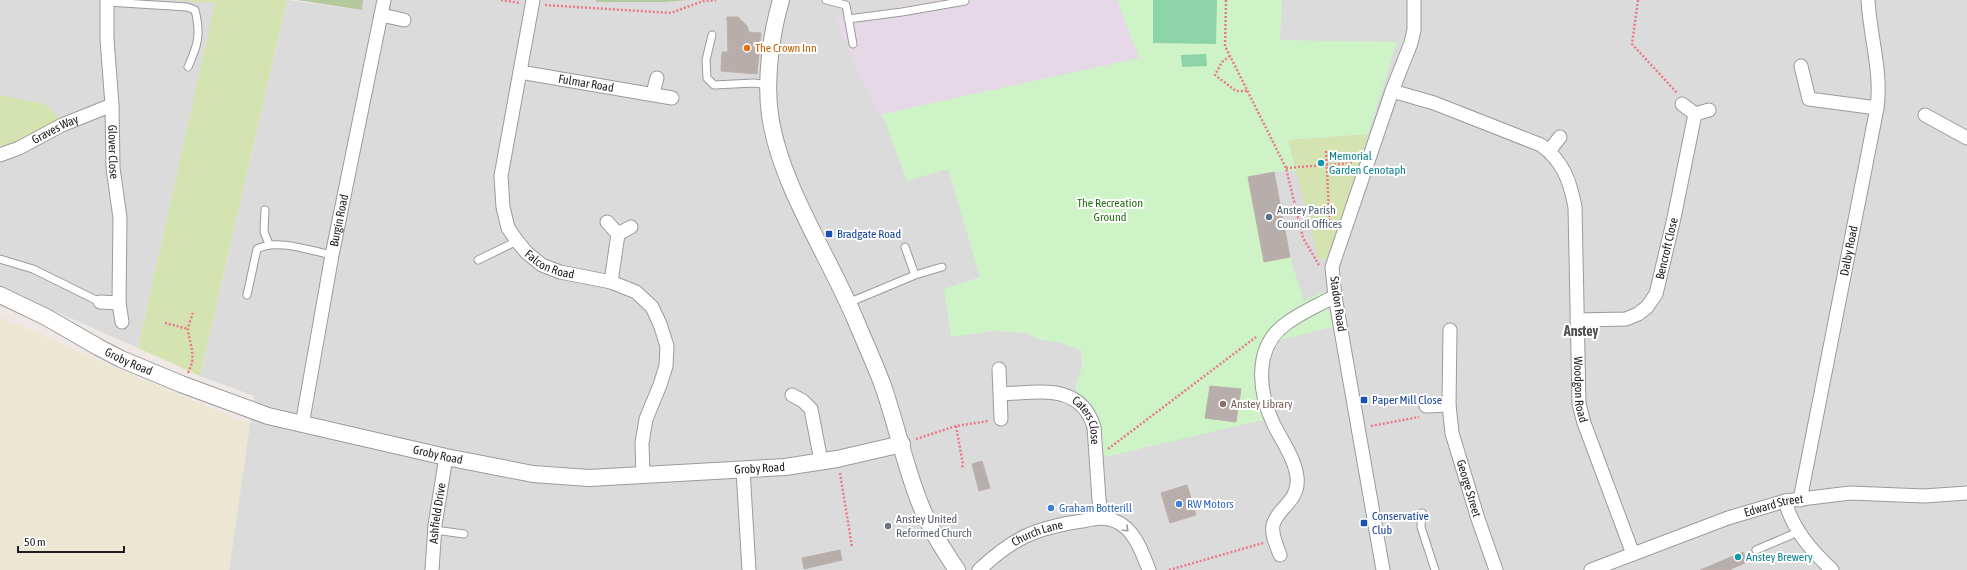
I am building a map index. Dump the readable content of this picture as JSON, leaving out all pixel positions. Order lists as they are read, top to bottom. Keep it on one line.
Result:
{"streets":{"street":["Fulmar Road","Graves Way","Glover Close","Burgin Road","Bencroft Close","Dalby Road","Falcon Road","Stadon Road","Groby Road","Woodgon Road","Caters Close","George Street","Edward Street","Ashfield Drive","Church Lane"]},"crossings":[["Fulmar Road","Falcon Road"],["Graves Way","Glover Close"],["Burgin Road","Groby Road"],["Bencroft Close","Woodgon Road"],["Dalby Road","Edward Street"],["Falcon Road","Groby Road"],["Stadon Road","Woodgon Road"],["Groby Road","Ashfield Drive"],["Woodgon Road","Edward Street"],["Caters Close","Church Lane"]],"districts":["Anstey"],"parks":["The Recreation Ground"],"places":{"other":["The Crown Inn","Memorial Garden Cenotaph","Anstey Parish Council Offices","Anstey Library","RW Motors","Graham Botterill","Anstey United Reformed Church","Anstey Brewery"],"transit":["Bradgate Road","Paper Mill Close","Conservative Club"]},"scale_bar":"50 m"}
